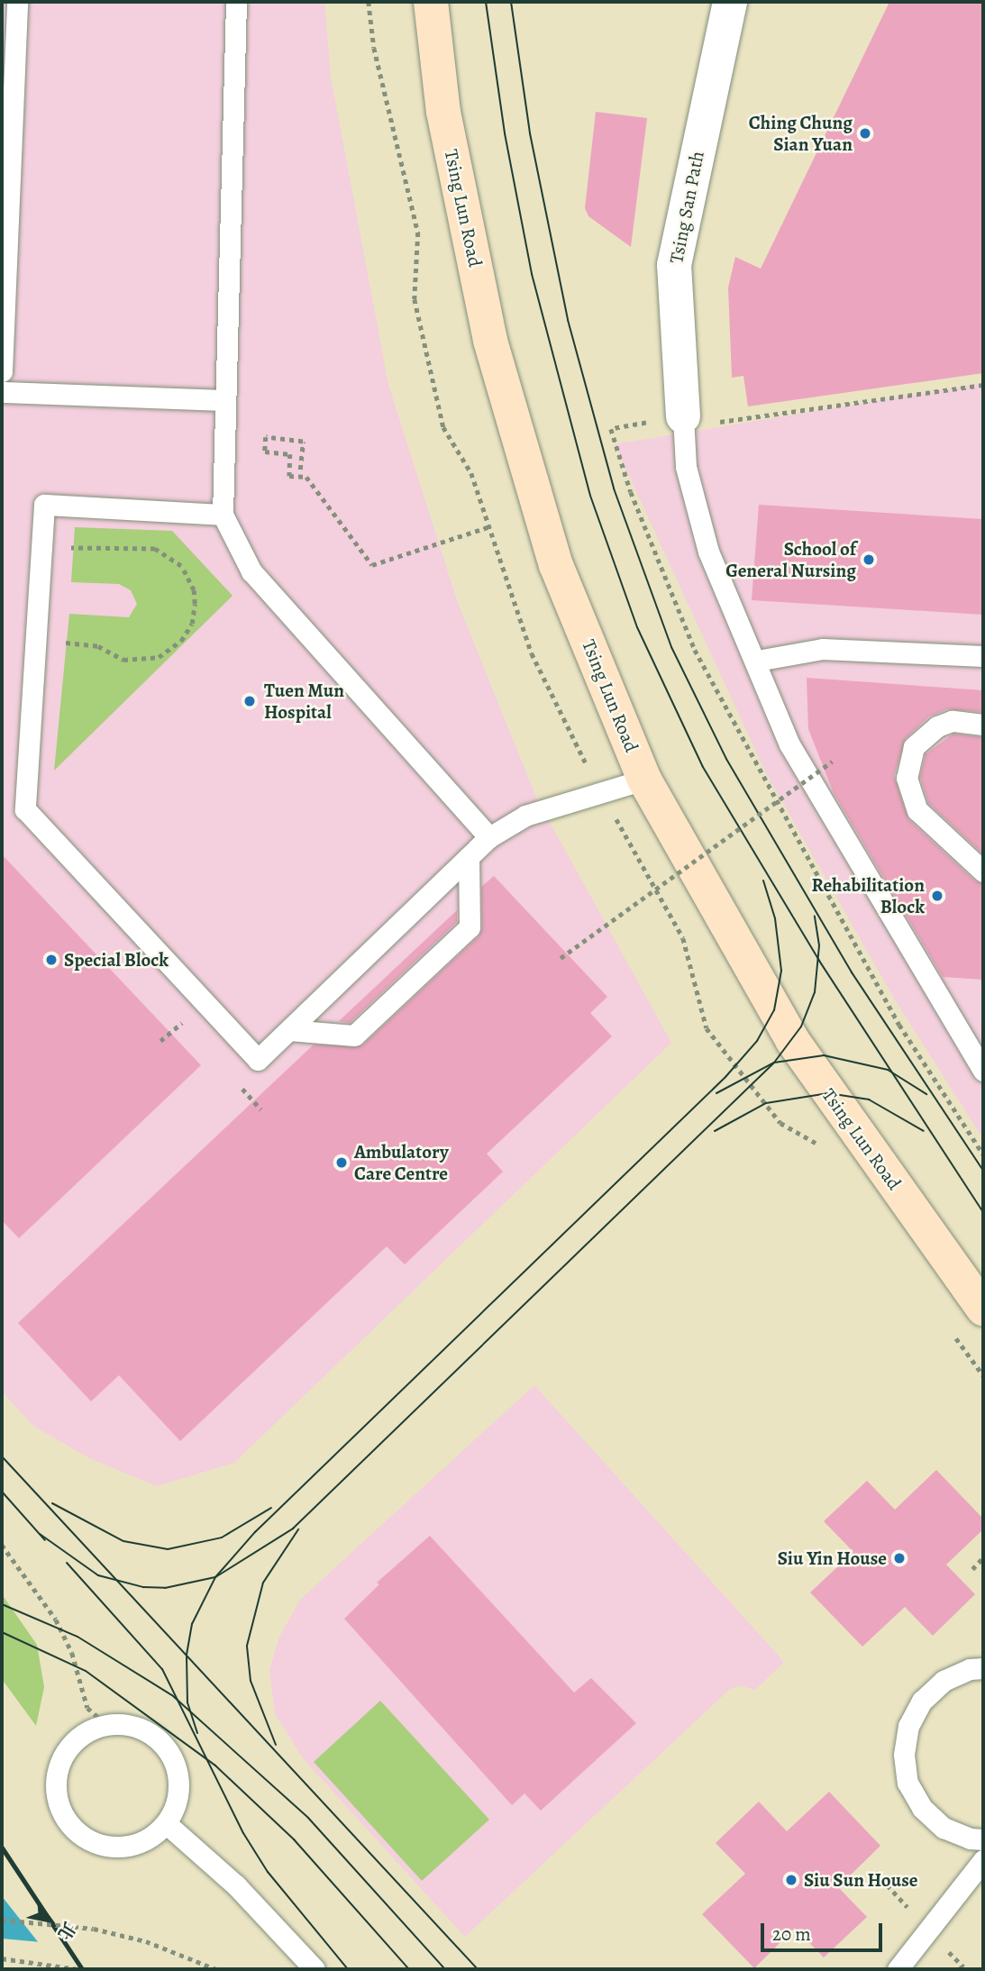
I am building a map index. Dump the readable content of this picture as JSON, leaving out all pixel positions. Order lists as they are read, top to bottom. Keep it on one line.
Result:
{"streets":{"street":["Tsing San Path","Tsing Lun Road"]},"places":["Ching Chung Sian Yuan","School of General Nursing","Tuen Mun Hospital","Rehabilitation Block","Special Block","Ambulatory Care Centre","Siu Yin House","Siu Sun House"],"scale_bar":"20 m","north":"bottom right"}
